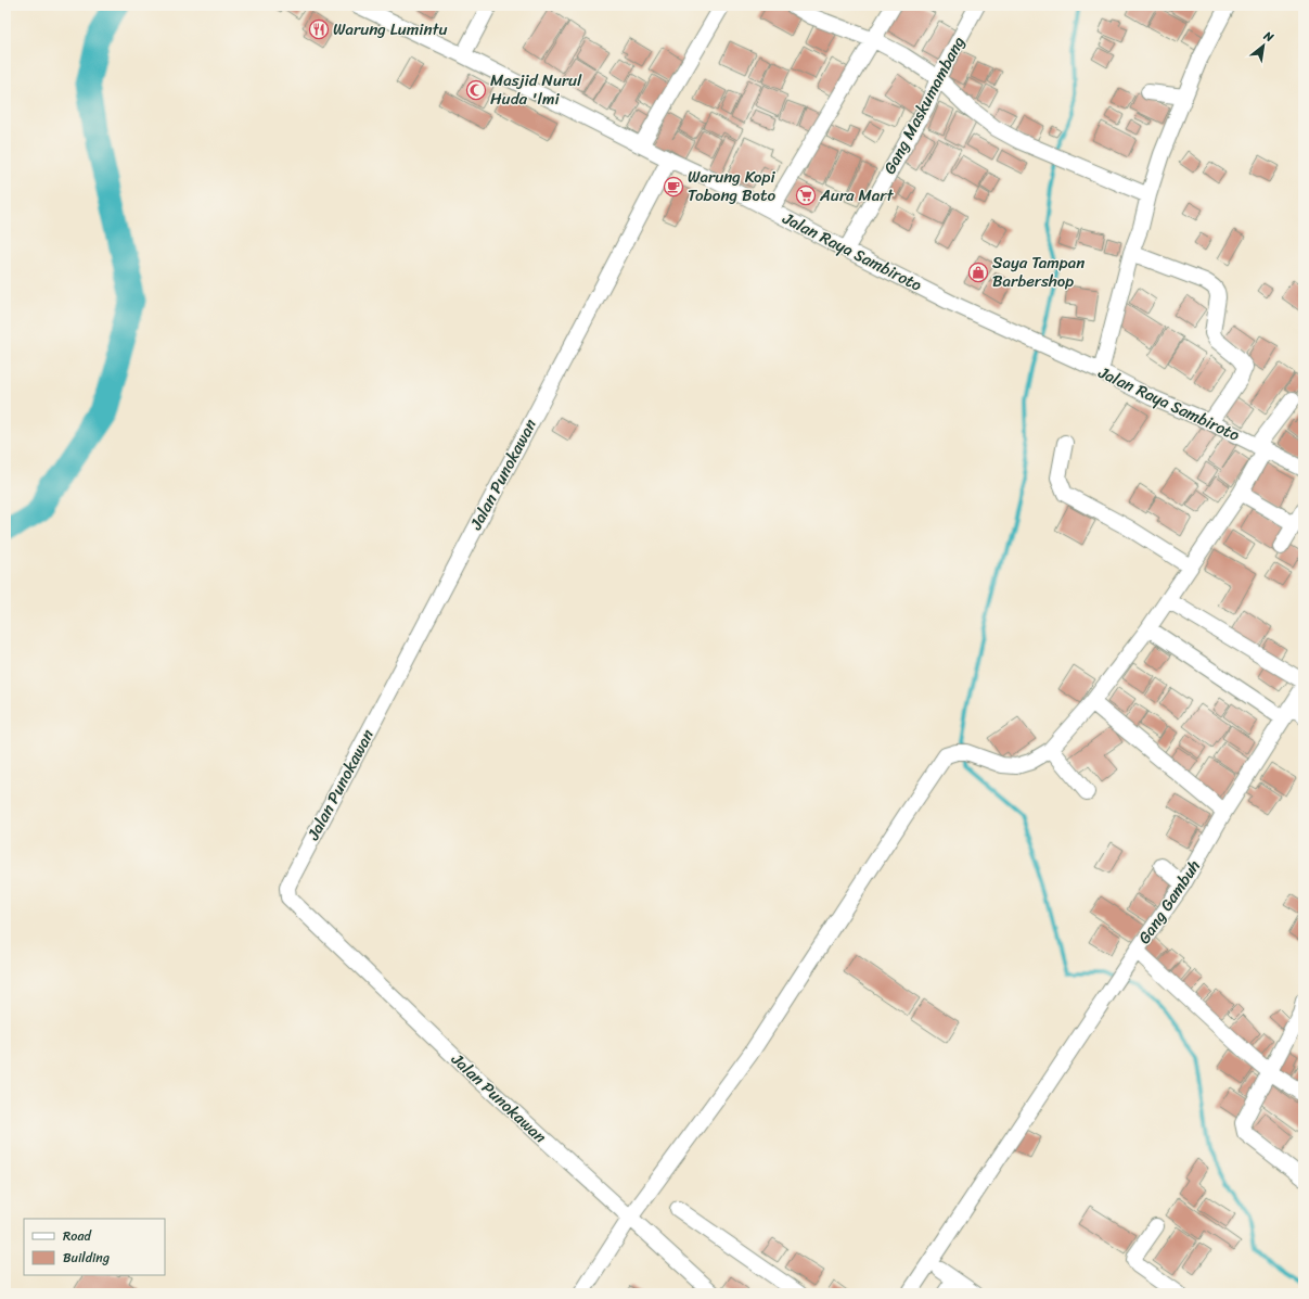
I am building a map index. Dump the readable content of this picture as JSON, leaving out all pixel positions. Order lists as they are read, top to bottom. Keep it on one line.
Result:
{"streets":{"street":["Gang Maskumambang","Jalan Raya Sambiroto","Jalan Punokawan","Gang Gambuh"]},"crossings":[["Gang Maskumambang","Jalan Raya Sambiroto"],["Jalan Raya Sambiroto","Jalan Punokawan"]],"places":{"restaurant":["Warung Lumintu"],"mosque":["Masjid Nurul Huda 'lmi"],"cafe":["Warung Kopi Tobong Boto"],"supermarket":["Aura Mart"],"shop":["Saya Tampan Barbershop"]},"legend":["Road","Building"],"north":"top right"}
